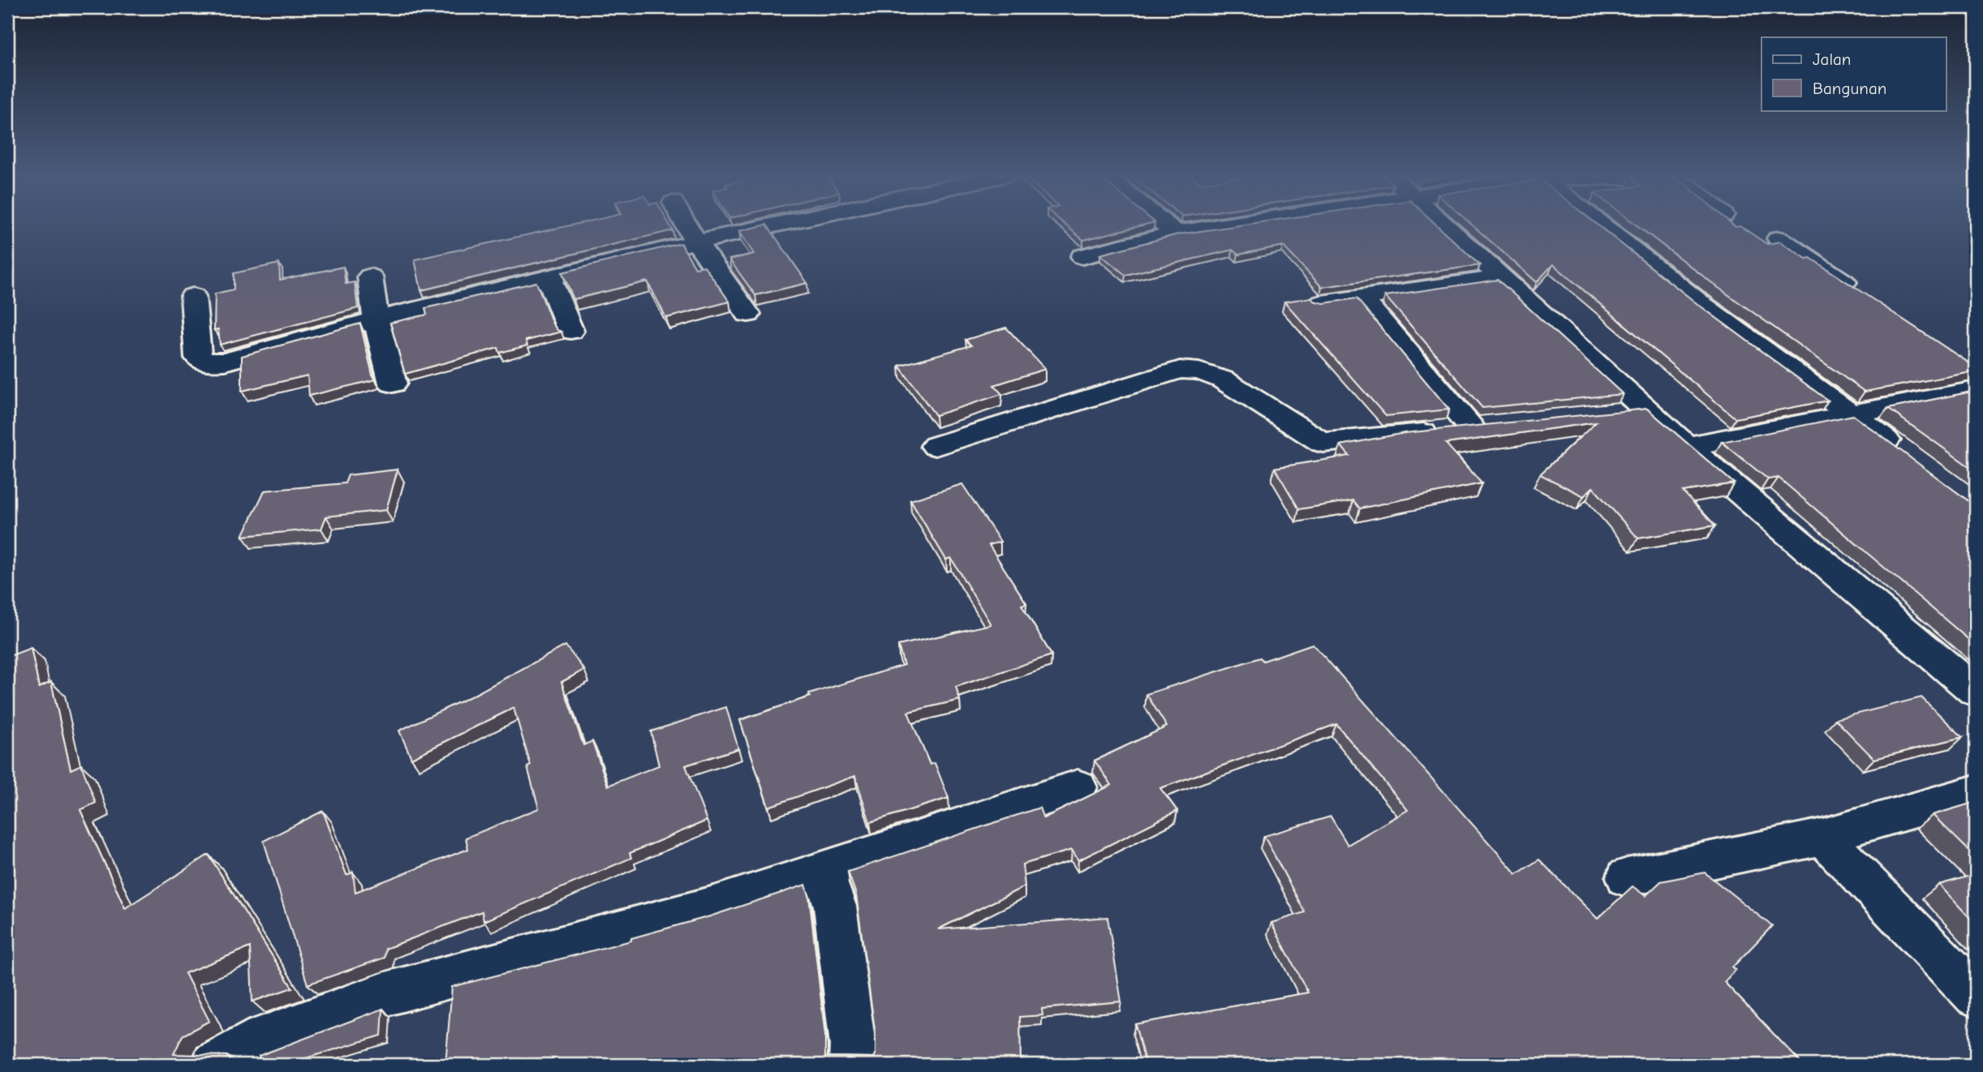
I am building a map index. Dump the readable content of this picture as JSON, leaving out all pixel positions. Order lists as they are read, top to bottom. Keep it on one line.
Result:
{"legend":["Jalan","Bangunan"]}
